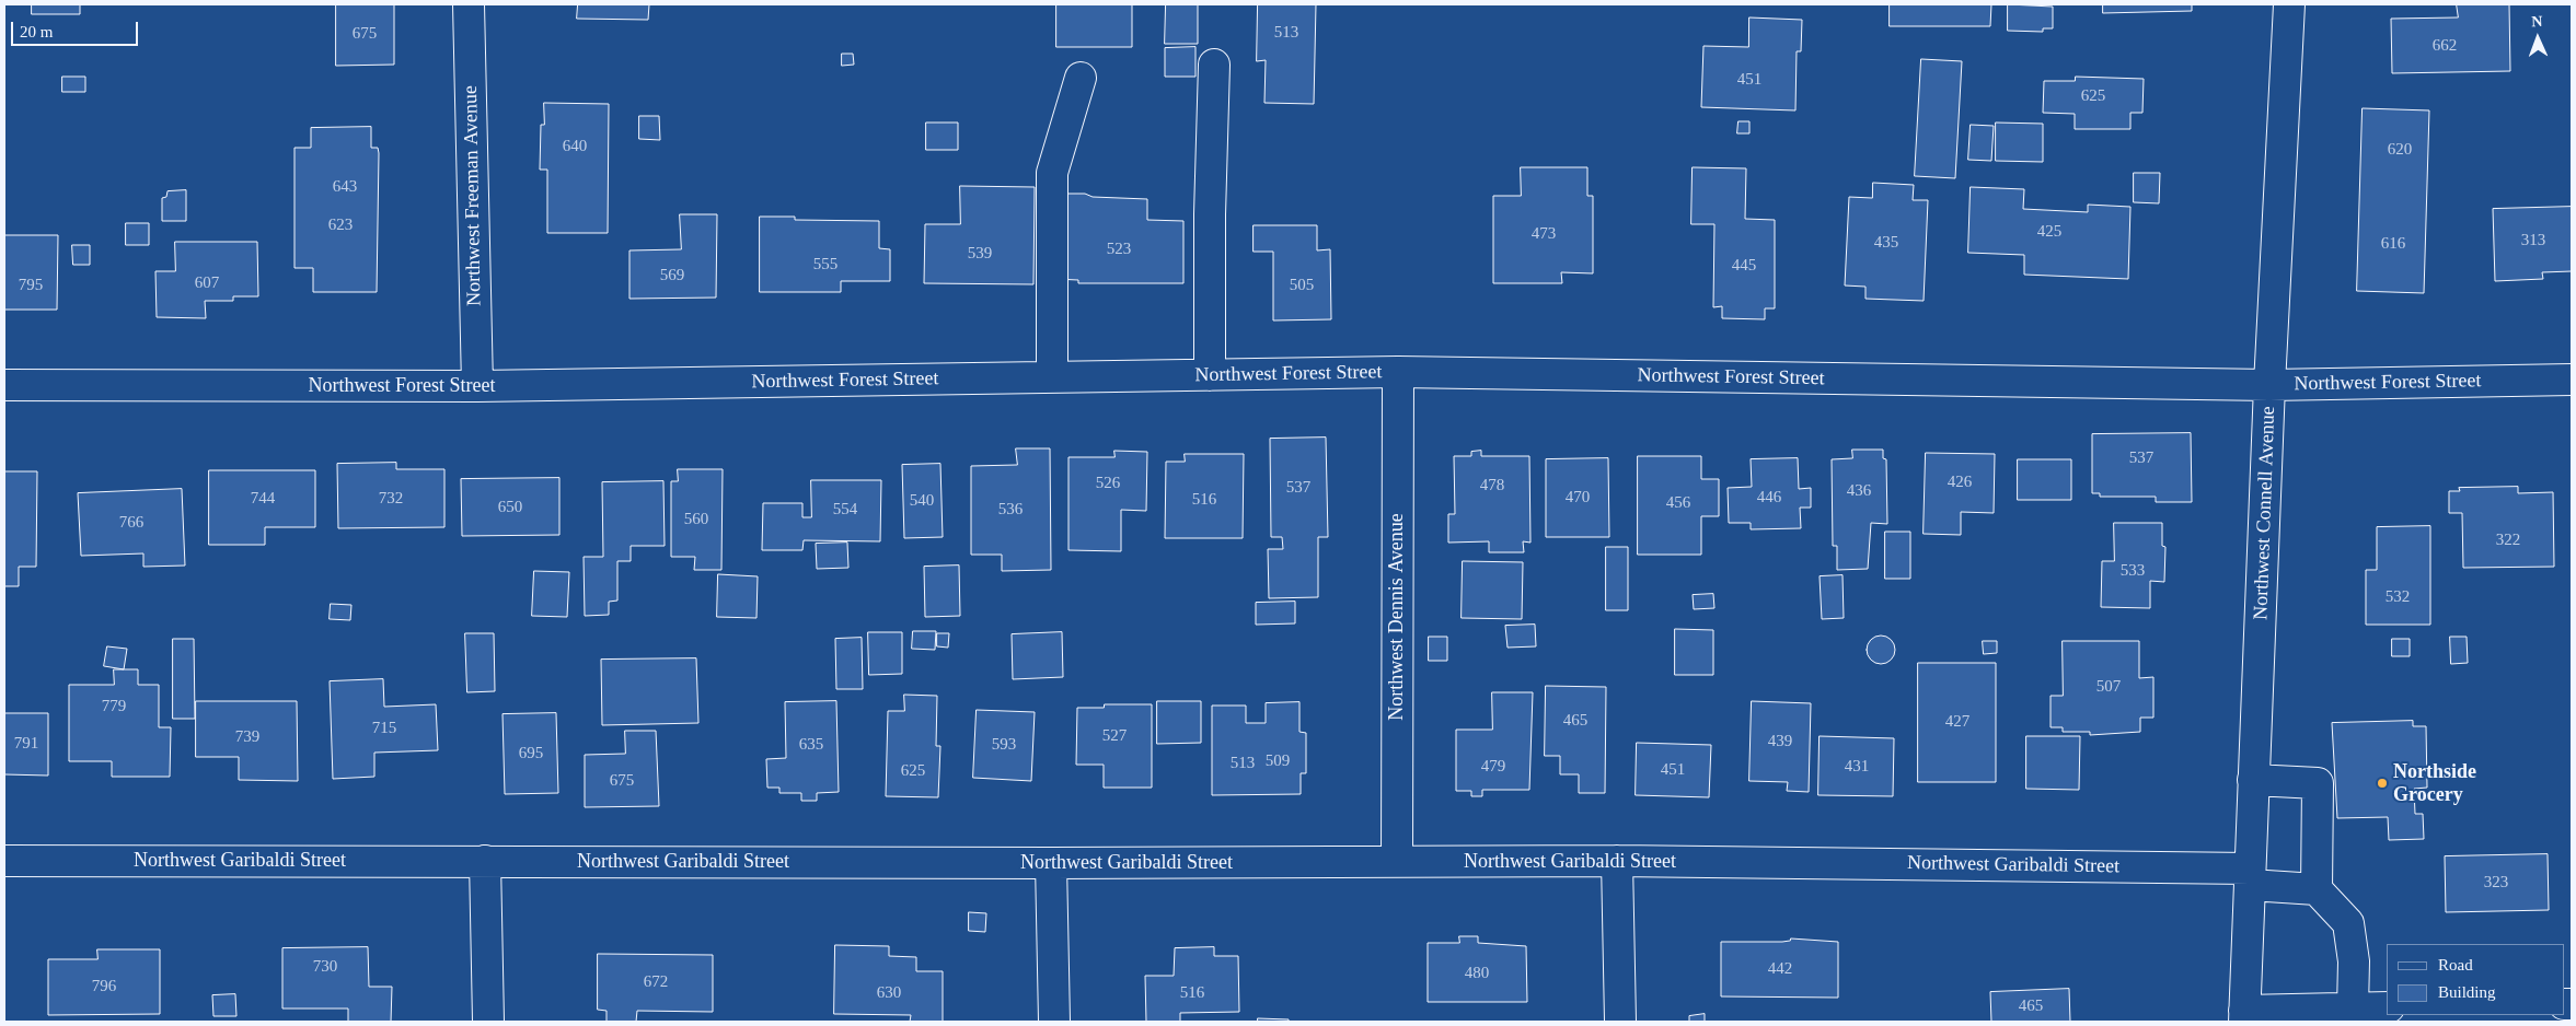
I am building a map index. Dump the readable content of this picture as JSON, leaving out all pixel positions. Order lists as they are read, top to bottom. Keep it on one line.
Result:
{"streets":{"street":["Northwest Freeman Avenue","Northwest Forest Street","Northwest Connell Avenue","Northwest Dennis Avenue","Northwest Garibaldi Street"]},"crossings":[["Northwest Freeman Avenue","Northwest Forest Street"],["Northwest Forest Street","Northwest Connell Avenue"],["Northwest Forest Street","Northwest Dennis Avenue"],["Northwest Connell Avenue","Northwest Garibaldi Street"],["Northwest Dennis Avenue","Northwest Garibaldi Street"]],"places":["Northside Grocery"],"house_numbers":["513","675","662","451","625","640","620","643","623","425","473","313","435","616","523","539","555","445","569","607","795","505","537","426","526","478","537","436","470","446","744","732","516","540","456","650","554","536","560","766","322","533","532","507","779","465","427","715","527","739","439","791","635","593","695","509","513","479","431","451","625","675","323","730","442","480","672","796","630","516","465"],"legend":["Road","Building"],"scale_bar":"20 m","north":"top"}
